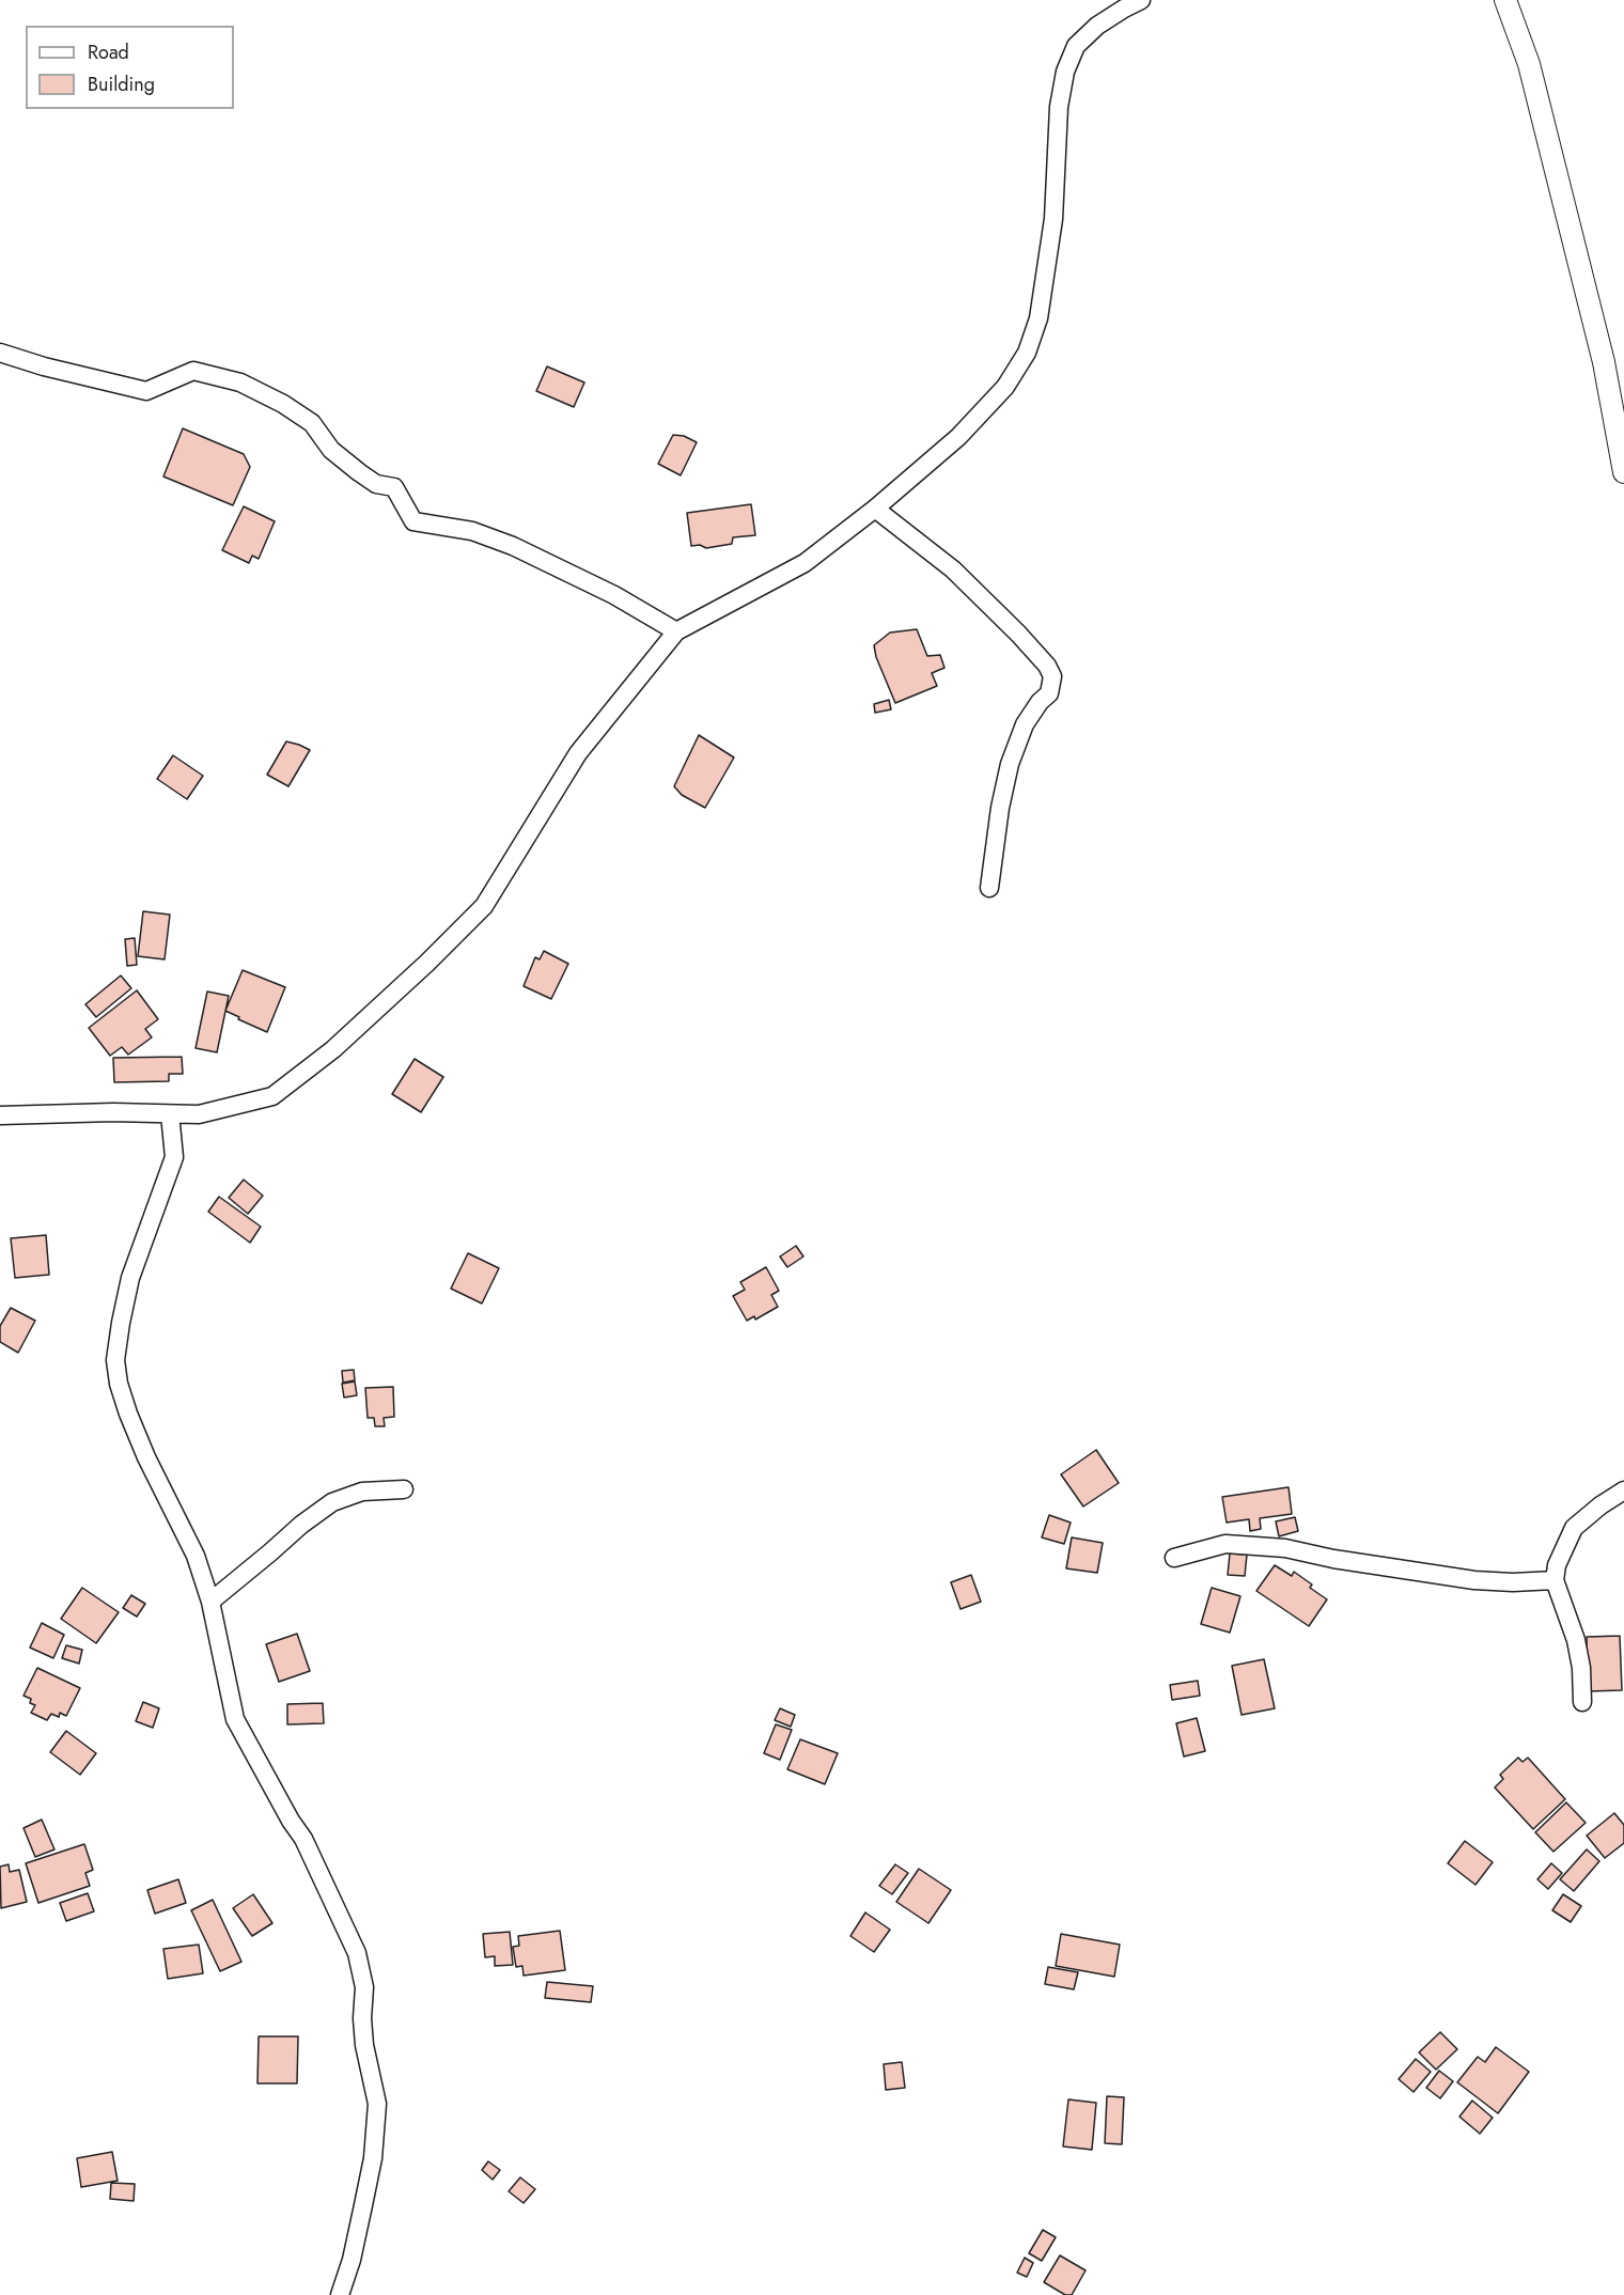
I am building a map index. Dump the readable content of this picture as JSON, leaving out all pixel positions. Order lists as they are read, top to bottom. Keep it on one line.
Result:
{"legend":["Road","Building"]}
